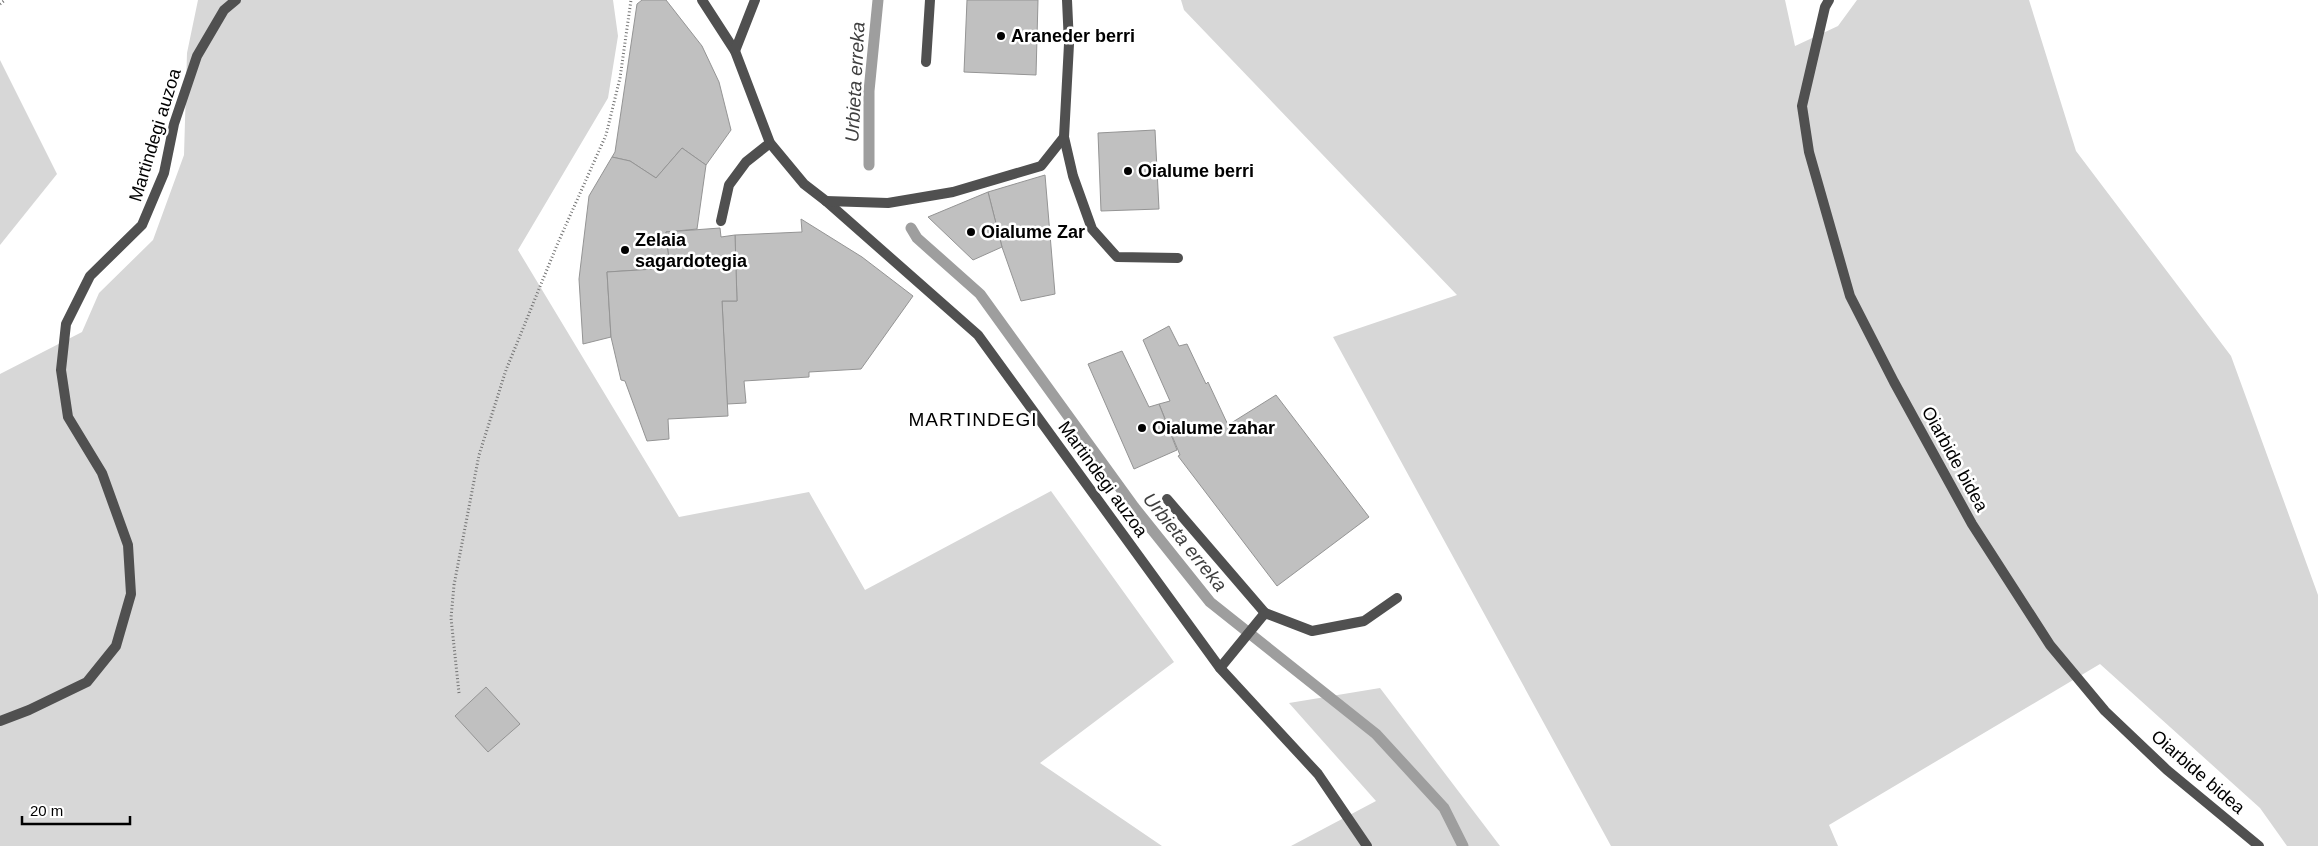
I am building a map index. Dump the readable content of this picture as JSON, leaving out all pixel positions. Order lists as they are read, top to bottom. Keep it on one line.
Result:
{"streets":{"street":["Martindegi auzoa","Oiarbide bidea"]},"districts":["MARTINDEGI"],"water":["Urbieta erreka"],"places":["Araneder berri","Oialume berri","Oialume Zar","Zelaia sagardotegia","Oialume zahar"],"scale_bar":"20 m"}
